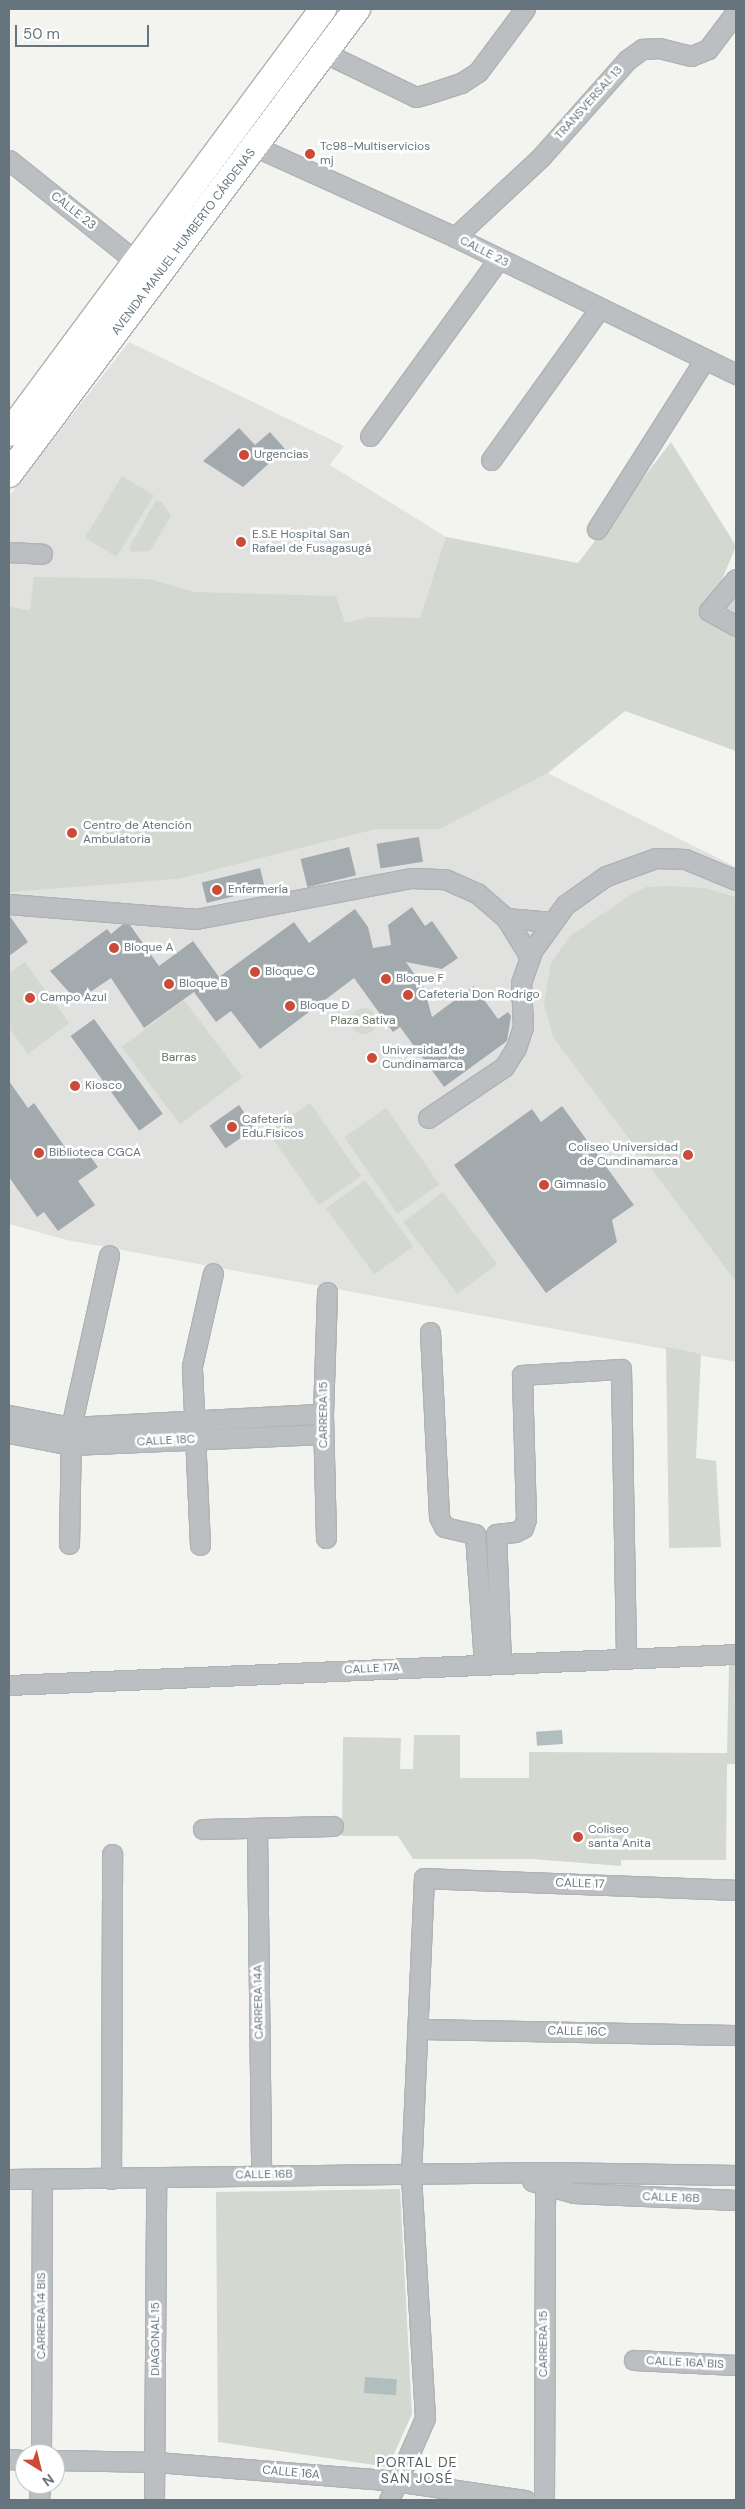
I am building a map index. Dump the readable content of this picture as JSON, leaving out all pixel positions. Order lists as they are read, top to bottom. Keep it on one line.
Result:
{"streets":{"main road":["AVENIDA MANUEL HUMBERTO CÁRDENAS"],"street":["TRANSVERSAL 13","CALLE 23","CARRERA 15","CALLE 18C","CALLE 17A","CALLE 17","CARRERA 14A","CALLE 16C","CALLE 16B","CARRERA 14 BIS","DIAGONAL 15","CALLE 16A BIS","CALLE 16A"]},"crossings":[["TRANSVERSAL 13","CALLE 23"],["CALLE 23","AVENIDA MANUEL HUMBERTO CÁRDENAS"],["CARRERA 15","CALLE 18C"],["CARRERA 15","CALLE 16B"],["CALLE 17","CALLE 16C"],["CARRERA 14A","CALLE 16B"],["CALLE 16B","CARRERA 14 BIS"],["CALLE 16B","DIAGONAL 15"],["DIAGONAL 15","CALLE 16A"]],"districts":["PORTAL DE SAN JOSÉ"],"parks":["Plaza Sativa","Barras"],"places":["Tc98-Multiservicios mj","Urgencias","E.S.E Hospital San Rafael de Fusagasugá","Centro de Atención Ambulatoria","Enfermería","Bloque A","Bloque C","Bloque F","Bloque B","Cafeteria Don Rodrigo","Campo Azul","Bloque D","Universidad de Cundinamarca","Kiosco","Cafetería Edu.Fisicos","Biblioteca CGCA","Coliseo Universidad de Cundinamarca","Gimnasio","Coliseo santa Anita"],"scale_bar":"50 m","north":"bottom right"}
